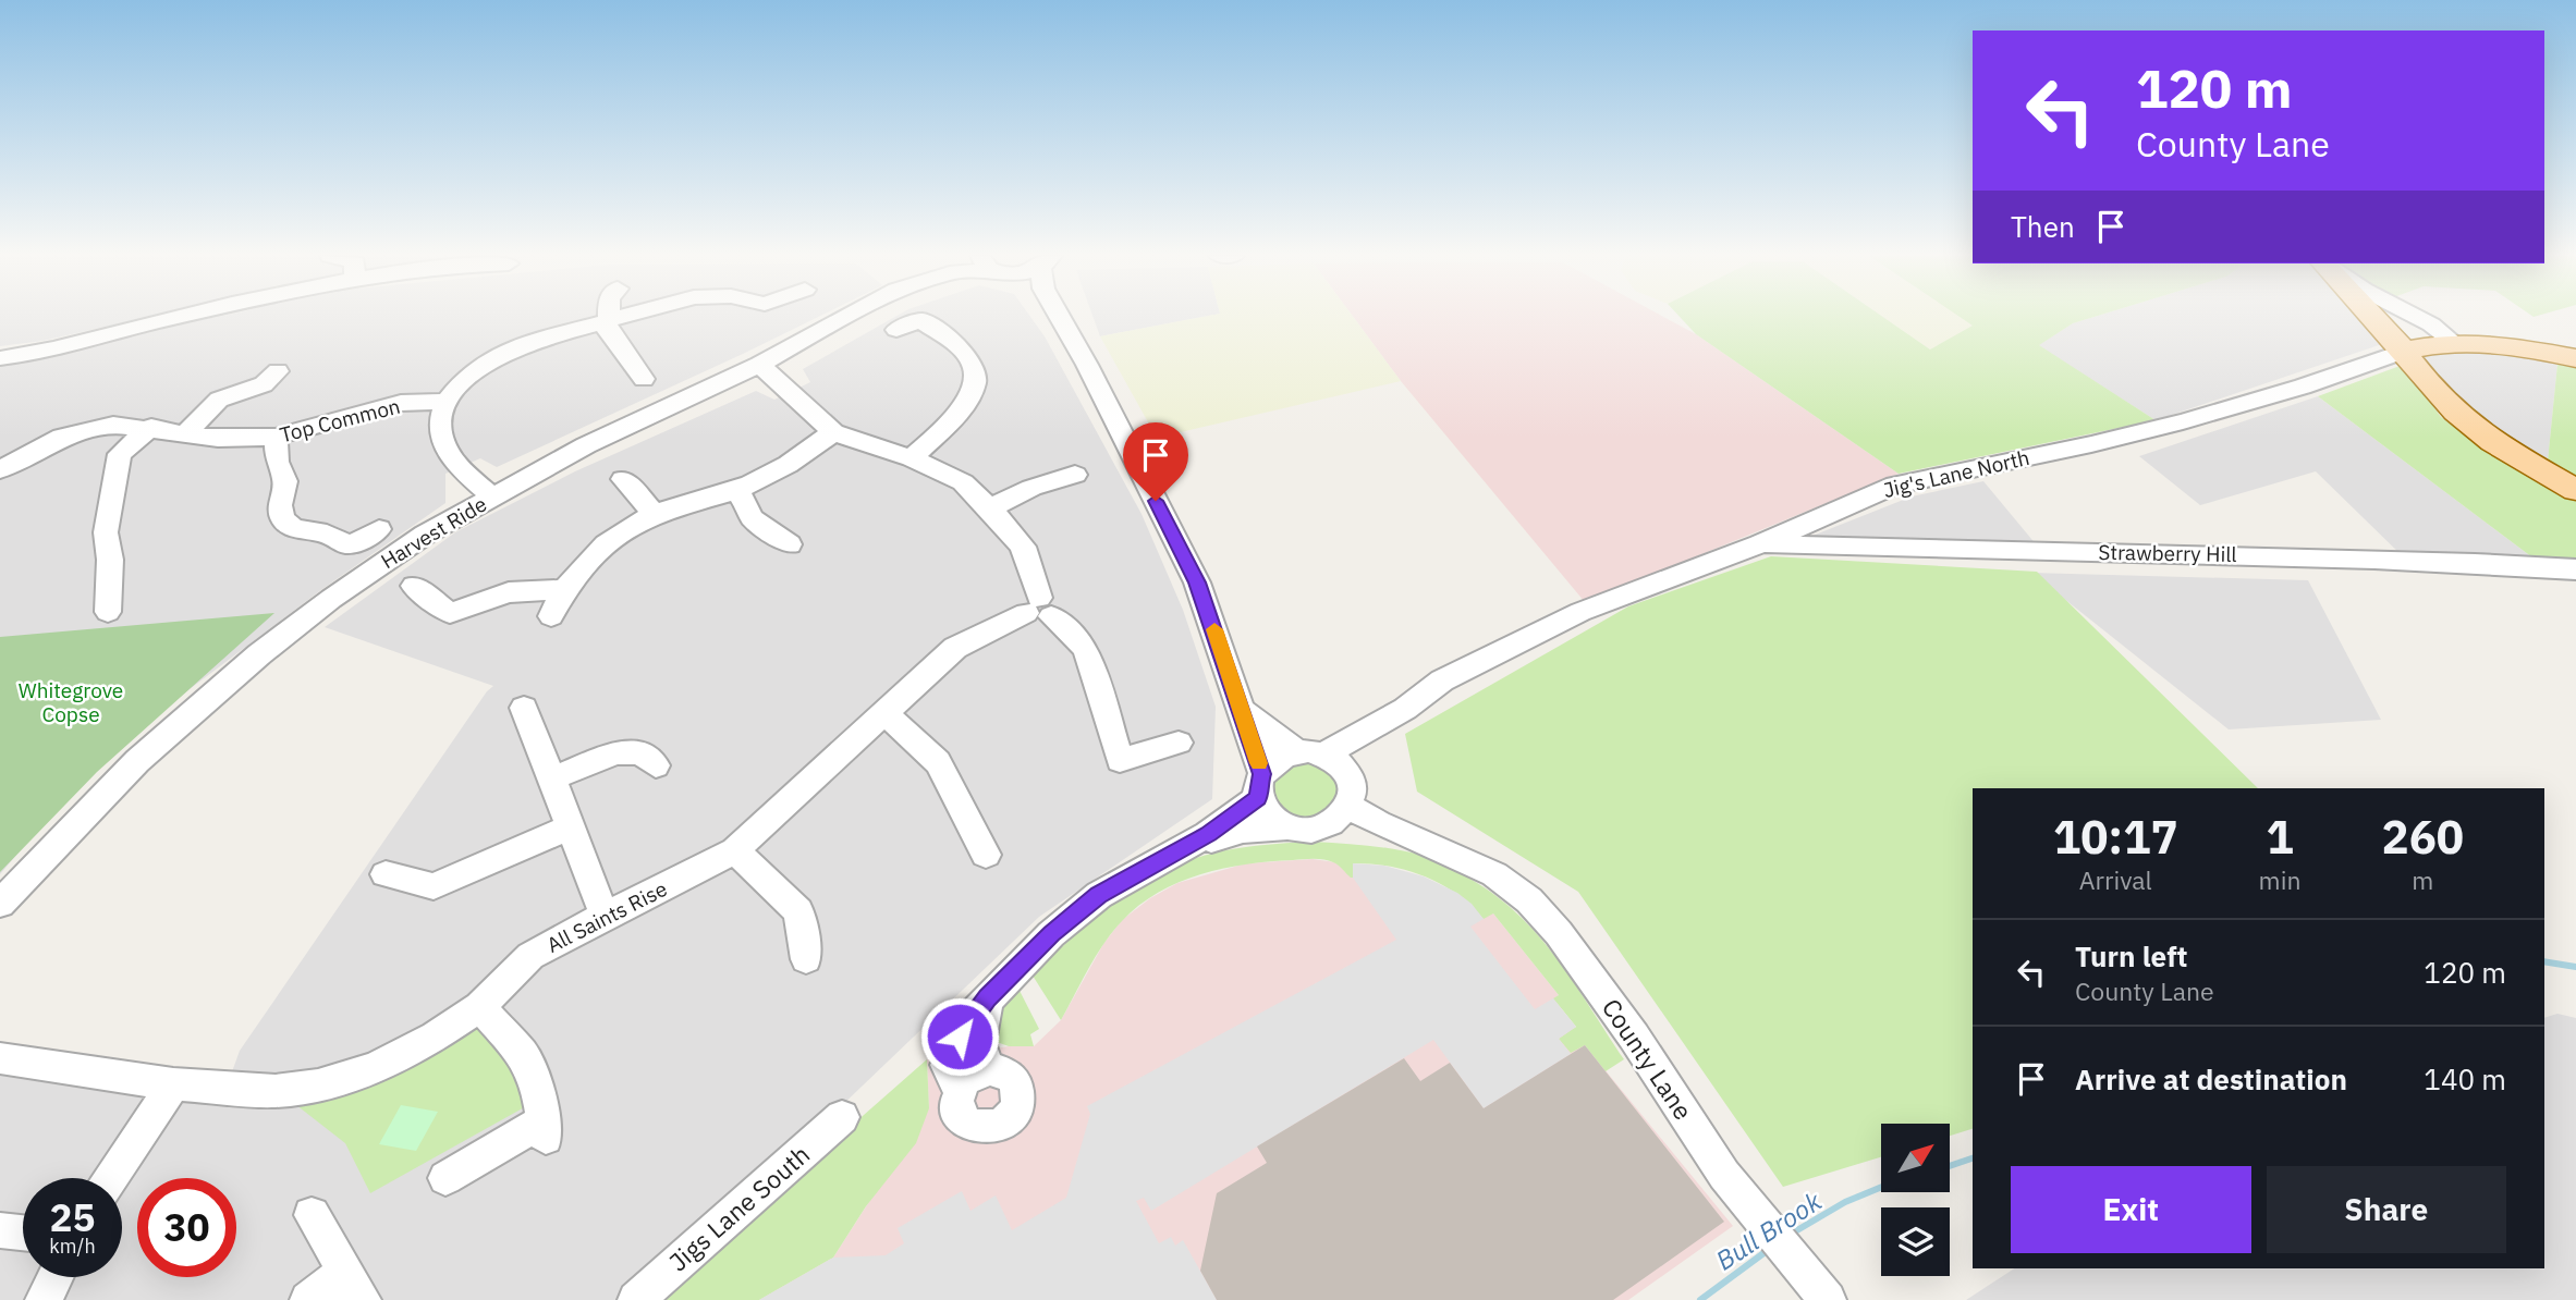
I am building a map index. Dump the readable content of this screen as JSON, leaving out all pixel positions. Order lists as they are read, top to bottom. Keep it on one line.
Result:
{"streets":{"street":["Top Common","Jig's Lane North","Harvest Ride","Strawberry Hill","All Saints Rise","County Lane","Jigs Lane South"]},"crossings":[["Jig's Lane North","Strawberry Hill"],["Jig's Lane North","County Lane"]],"water":["Bull Brook"],"parks":["Whitegrove Copse"],"north":"top right","page":{"turn":["120 m","County Lane"],"then":"Then","eta":["10:17","Arrival","1","min","260","m"],"list":[{"name":"Turn left","note":"County Lane","value":"120 m"},{"name":"Arrive at destination","value":"140 m"}],"buttons":["Exit","Share"],"speed":"25 km/h","limit":"30"}}
